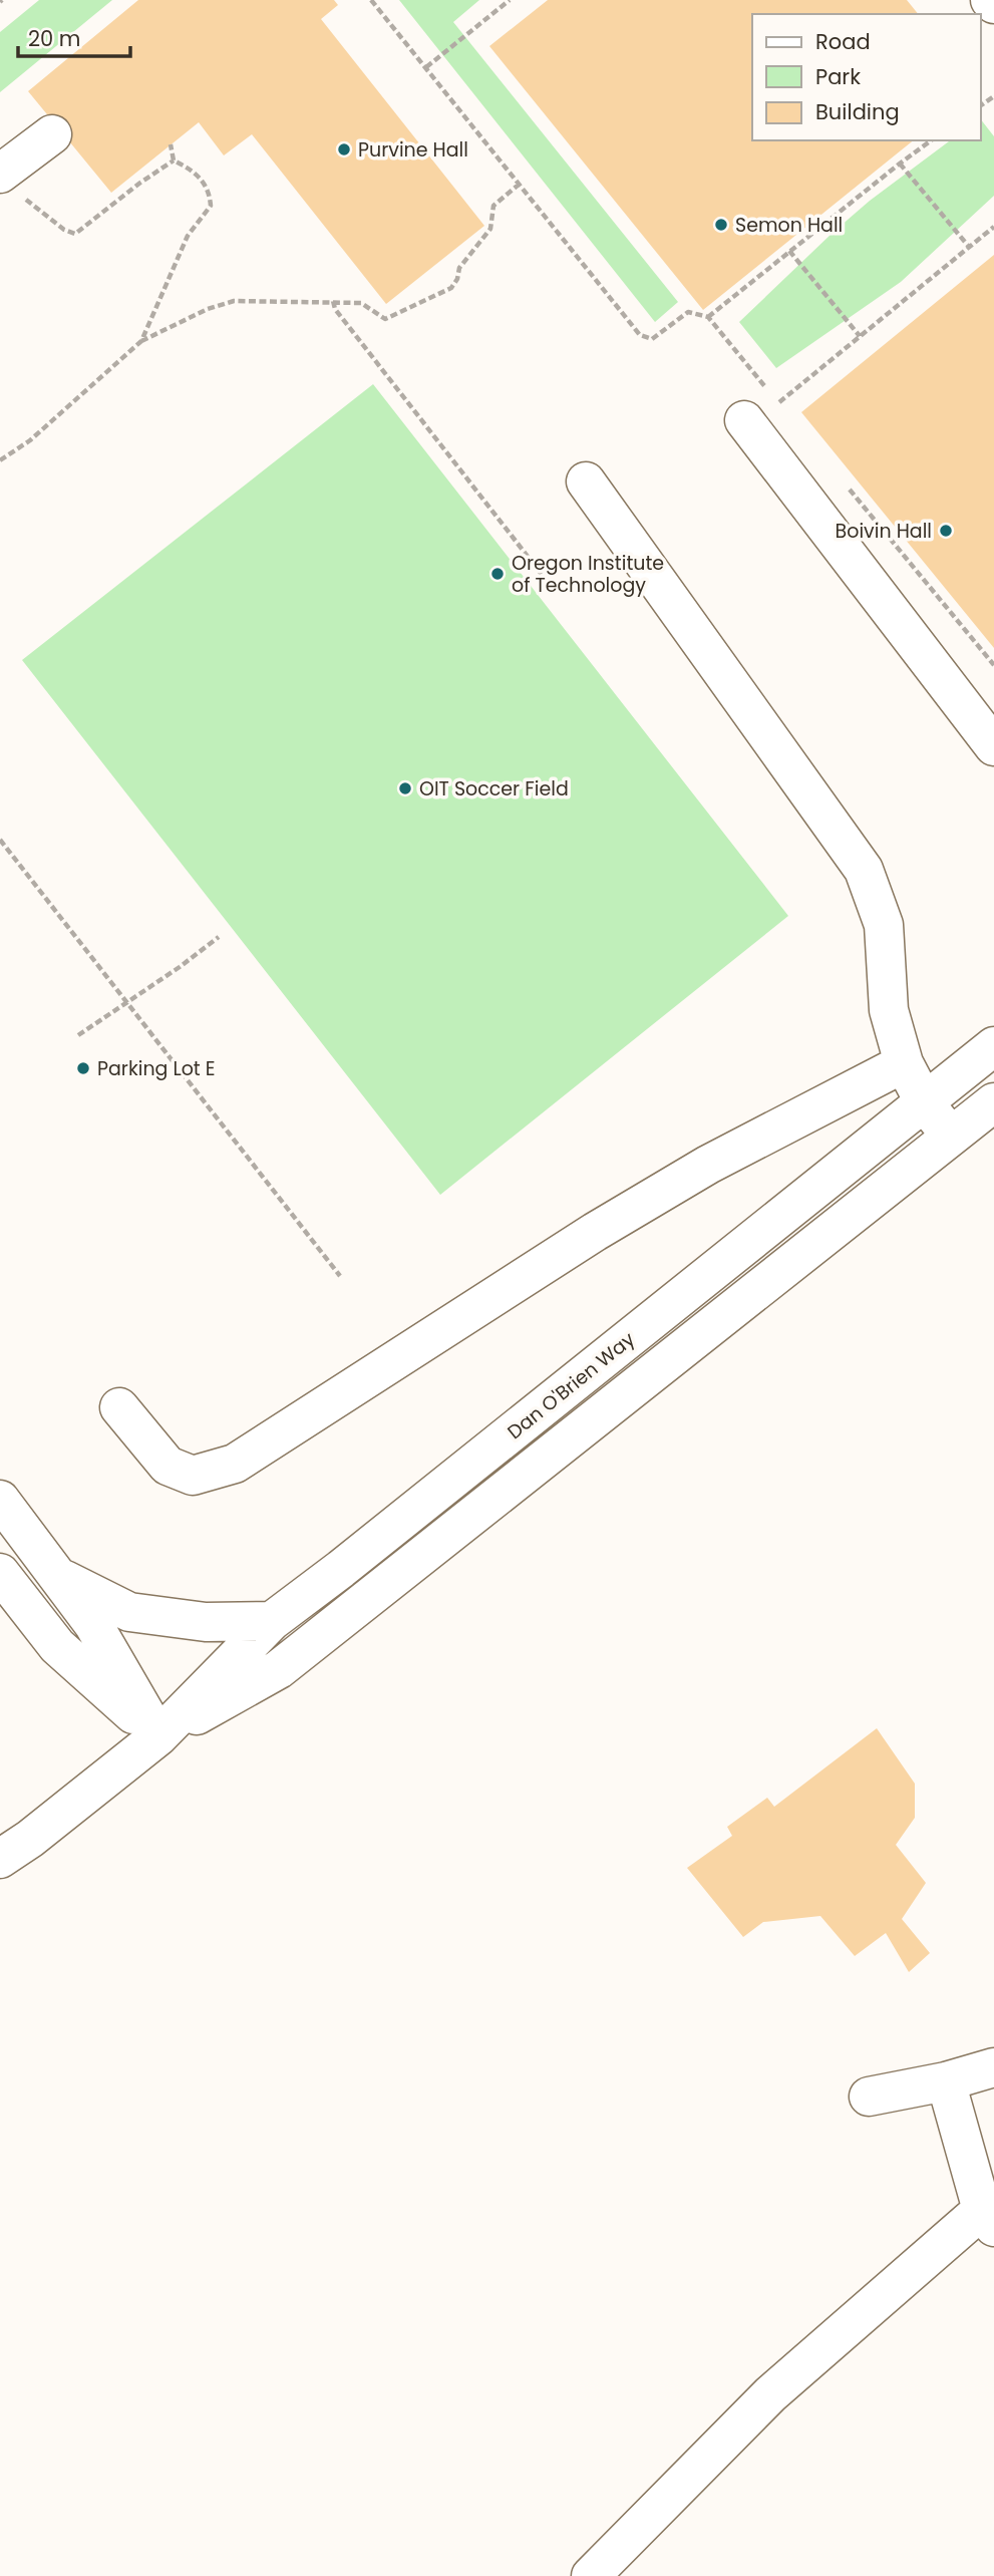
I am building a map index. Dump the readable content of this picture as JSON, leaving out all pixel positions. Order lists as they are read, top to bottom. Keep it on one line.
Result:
{"streets":{"street":["Dan O'Brien Way"]},"places":["Purvine Hall","Semon Hall","Boivin Hall","Oregon Institute of Technology","OIT Soccer Field","Parking Lot E"],"legend":["Road","Park","Building"],"scale_bar":"20 m"}
